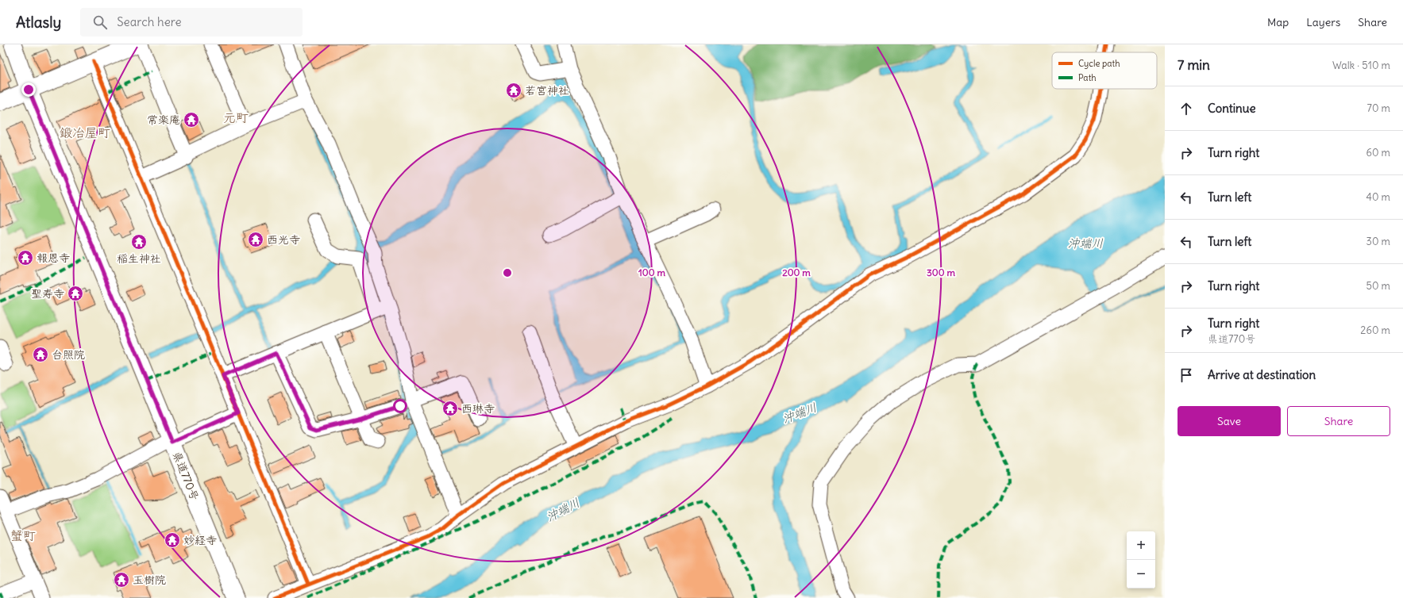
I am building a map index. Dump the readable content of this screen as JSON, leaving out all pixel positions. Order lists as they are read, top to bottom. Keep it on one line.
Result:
{"streets":{"main road":["県道770号"]},"districts":["元町","鍛冶屋町","蟹町"],"water":["沖端川"],"places":{"temple":["若宮神社","常楽庵","西光寺","稲生神社","報恩寺","聖寿寺","台照院","西琳寺","妙経寺","玉樹院"]},"legend":["Cycle path","Path"],"page":{"header":"Atlasly","search":"Search here","nav":["Map","Layers","Share"],"heading":["7 min","Walk · 510 m"],"list":[["Continue","70 m"],["Turn right","60 m"],["Turn left","40 m"],["Turn left","30 m"],["Turn right","50 m"],["Turn right","県道770号","260 m"],"Arrive at destination"],"buttons":["Save","Share"],"map_buttons":["+","−"]},"rings":["100 m","200 m","300 m"]}
